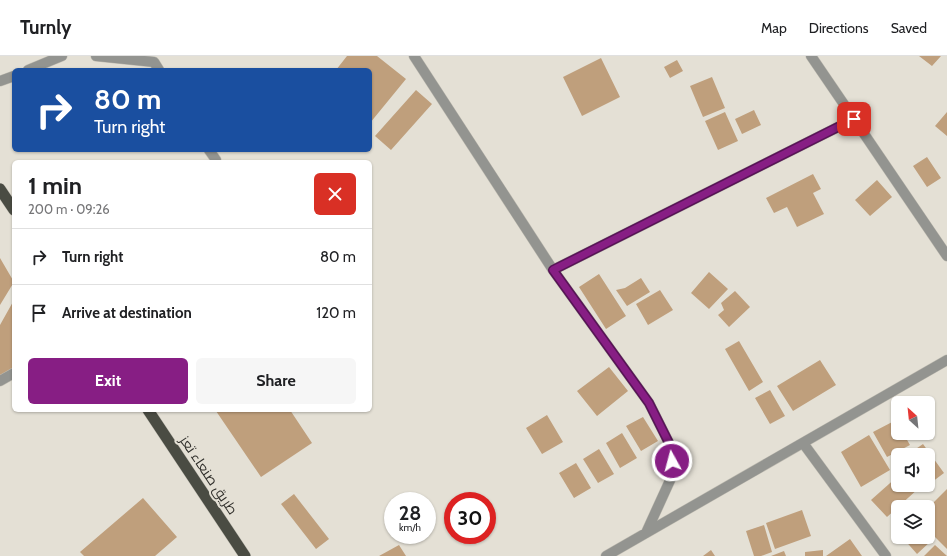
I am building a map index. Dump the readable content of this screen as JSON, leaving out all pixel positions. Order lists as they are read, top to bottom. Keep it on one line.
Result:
{"streets":{"highway":["طريق صنعاء تعز"]},"north":"top left","page":{"header":"Turnly","nav":["Map","Directions","Saved"],"turn":["80 m","Turn right"],"heading":["1 min","200 m · 09:26"],"list":[{"name":"Turn right","value":"80 m"},{"name":"Arrive at destination","value":"120 m"}],"buttons":["Exit","Share"],"speed":"28 km/h","limit":"30"}}
